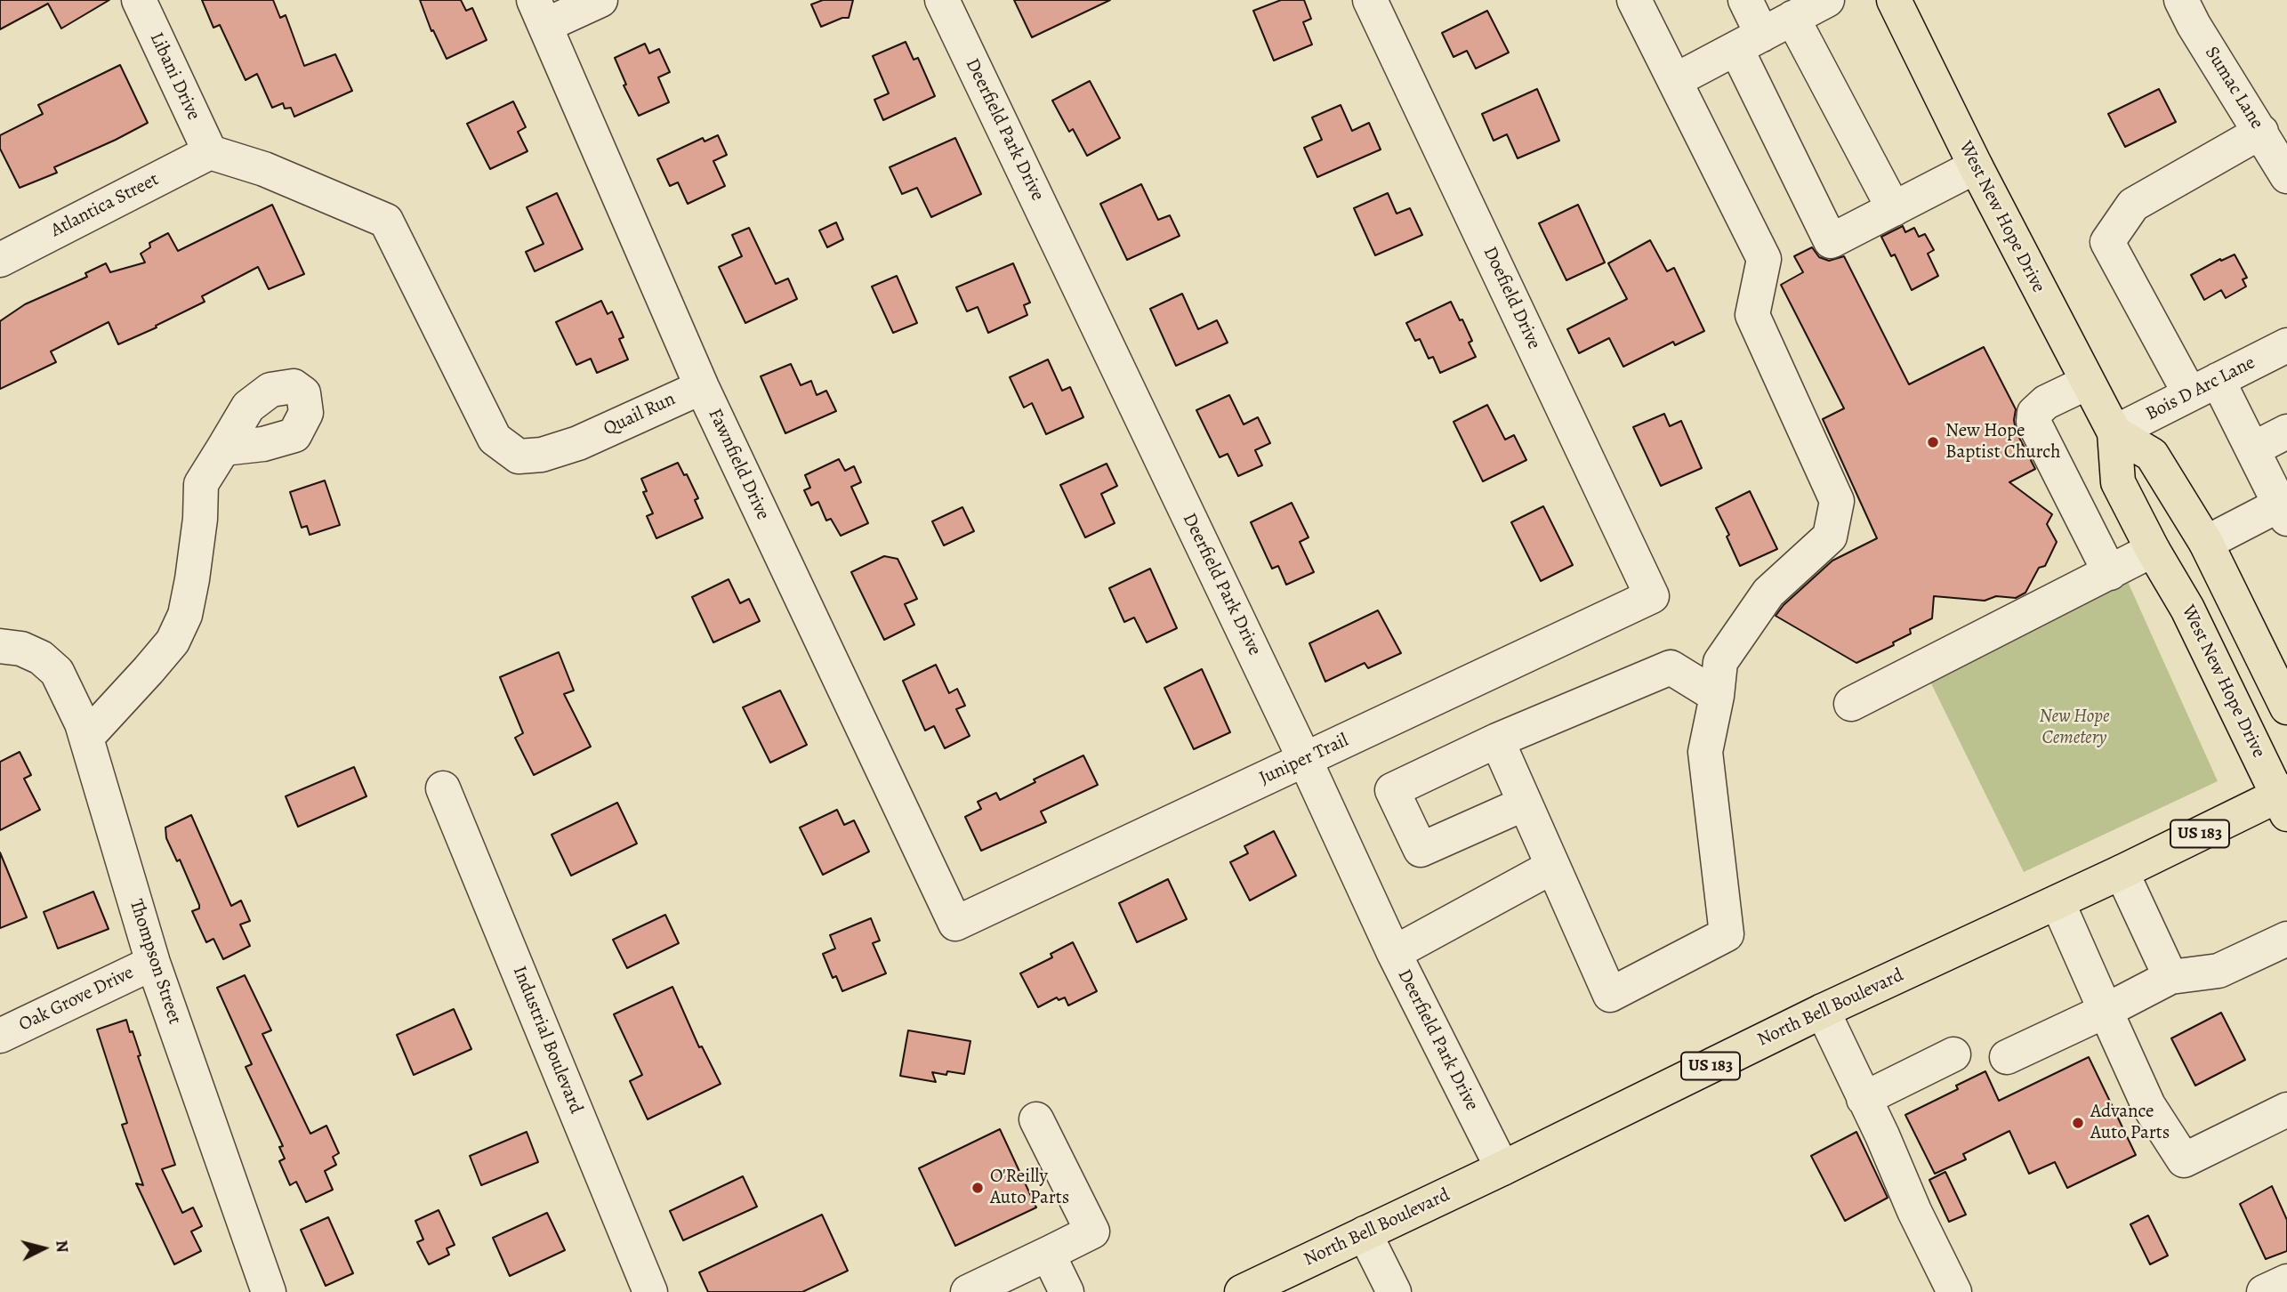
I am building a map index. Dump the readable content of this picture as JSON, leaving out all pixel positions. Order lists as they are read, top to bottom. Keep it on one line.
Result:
{"streets":{"main road":["West New Hope Drive","US 183","North Bell Boulevard"],"street":["Libani Drive","Sumac Lane","Deerfield Park Drive","Atlantica Street","Doefield Drive","Bois D Arc Lane","Quail Run","Fawnfield Drive","Juniper Trail","Thompson Street","Oak Grove Drive","Industrial Boulevard"]},"crossings":[["Libani Drive","Atlantica Street"],["Libani Drive","Quail Run"],["Deerfield Park Drive","Juniper Trail"],["Deerfield Park Drive","North Bell Boulevard"],["Atlantica Street","Quail Run"],["West New Hope Drive","Bois D Arc Lane"],["West New Hope Drive","North Bell Boulevard"],["Doefield Drive","Juniper Trail"],["Quail Run","Fawnfield Drive"],["Fawnfield Drive","Juniper Trail"],["Thompson Street","Oak Grove Drive"]],"parks":["New Hope Cemetery"],"places":["New Hope Baptist Church","Advance Auto Parts","O'Reilly Auto Parts"],"north":"right"}
